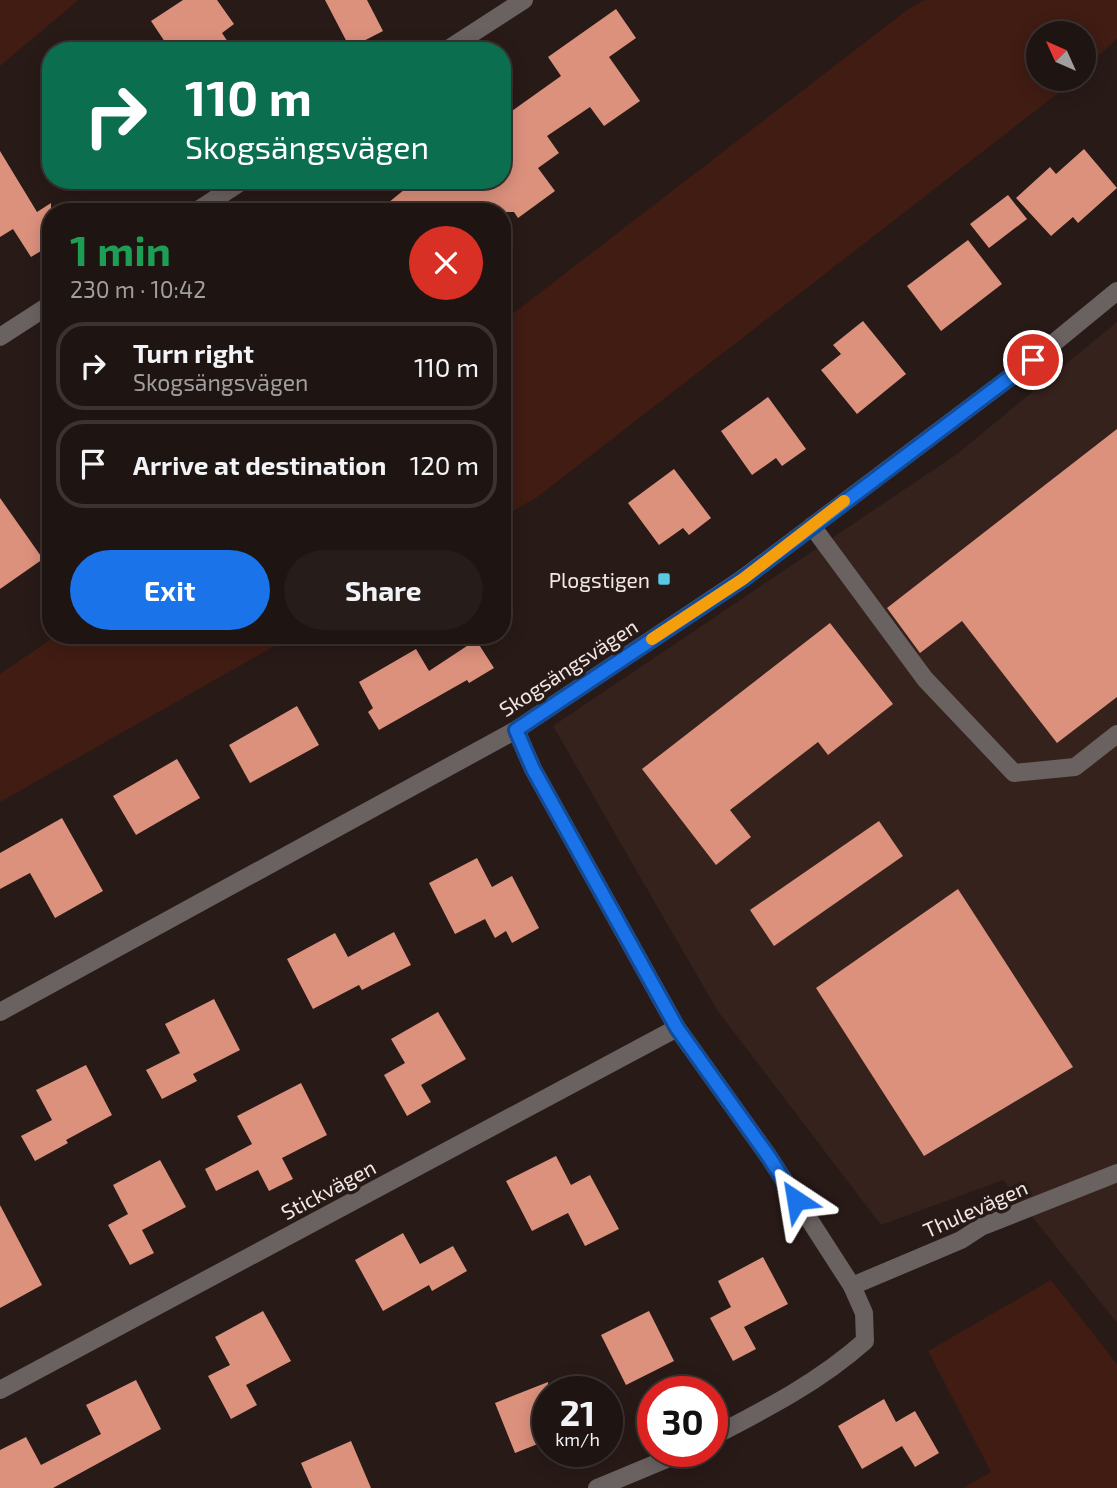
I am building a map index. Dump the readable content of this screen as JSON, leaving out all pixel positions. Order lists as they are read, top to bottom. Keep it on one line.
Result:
{"streets":{"street":["Skogsängsvägen","Stickvägen","Thulevägen"]},"places":{"transit":["Plogstigen"]},"north":"top left","page":{"turn":["110 m","Skogsängsvägen"],"heading":["1 min","230 m · 10:42"],"list":[{"name":"Turn right","note":"Skogsängsvägen","value":"110 m"},{"name":"Arrive at destination","value":"120 m"}],"buttons":["Exit","Share"],"speed":"21 km/h","limit":"30"}}
